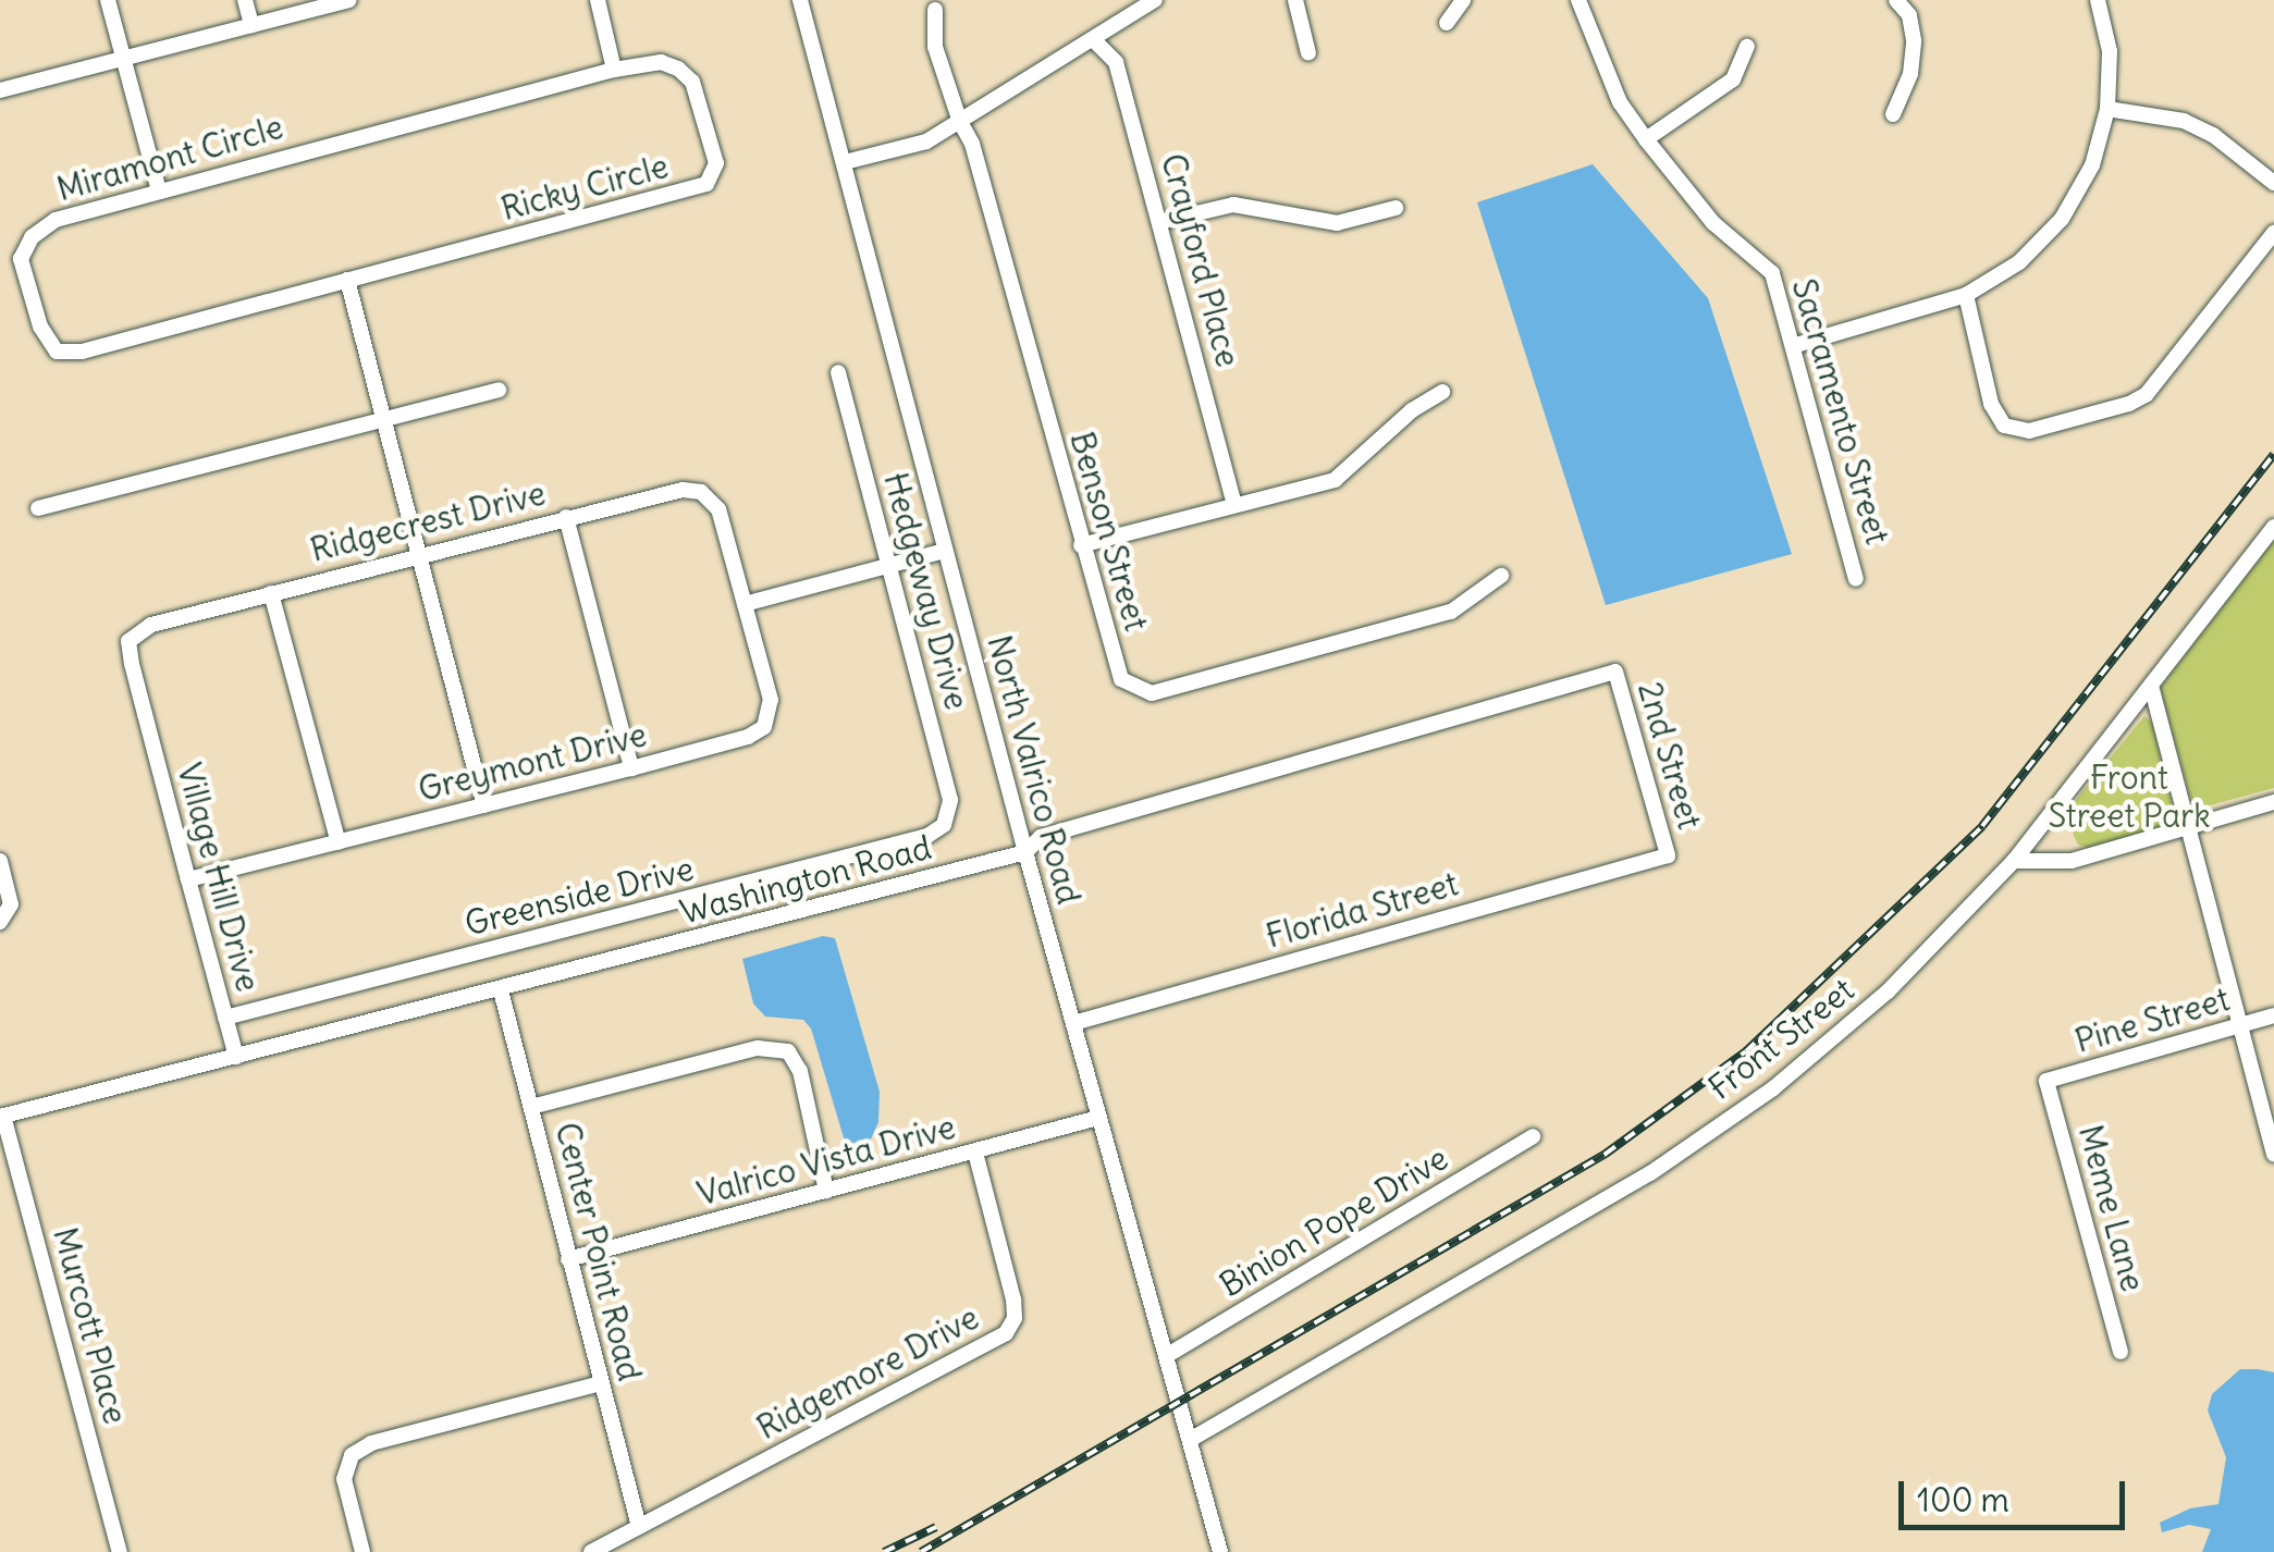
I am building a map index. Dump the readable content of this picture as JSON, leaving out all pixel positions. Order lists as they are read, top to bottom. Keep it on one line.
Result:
{"streets":{"street":["Miramont Circle","Ricky Circle","Crayford Place","Sacramento Street","Ridgecrest Drive","Benson Street","Hedgeway Drive","2nd Street","Greymont Drive","North Valrico Road","Village Hill Drive","Washington Road","Greenside Drive","Florida Street","Pine Street","Front Street","Valrico Vista Drive","Meme Lane","Binion Pope Drive","Center Point Road","Murcott Place","Ridgemore Drive"]},"crossings":[["Miramont Circle","Ricky Circle"],["Ridgecrest Drive","Greymont Drive"],["Ridgecrest Drive","Village Hill Drive"],["Hedgeway Drive","Greenside Drive"],["2nd Street","Washington Road"],["2nd Street","Florida Street"],["Greymont Drive","Village Hill Drive"],["North Valrico Road","Washington Road"],["North Valrico Road","Florida Street"],["North Valrico Road","Front Street"],["North Valrico Road","Valrico Vista Drive"],["North Valrico Road","Binion Pope Drive"],["Village Hill Drive","Washington Road"],["Village Hill Drive","Greenside Drive"],["Washington Road","Center Point Road"],["Washington Road","Murcott Place"],["Pine Street","Meme Lane"],["Valrico Vista Drive","Center Point Road"],["Valrico Vista Drive","Ridgemore Drive"],["Center Point Road","Ridgemore Drive"]],"parks":["Front Street Park"],"scale_bar":"100 m"}
